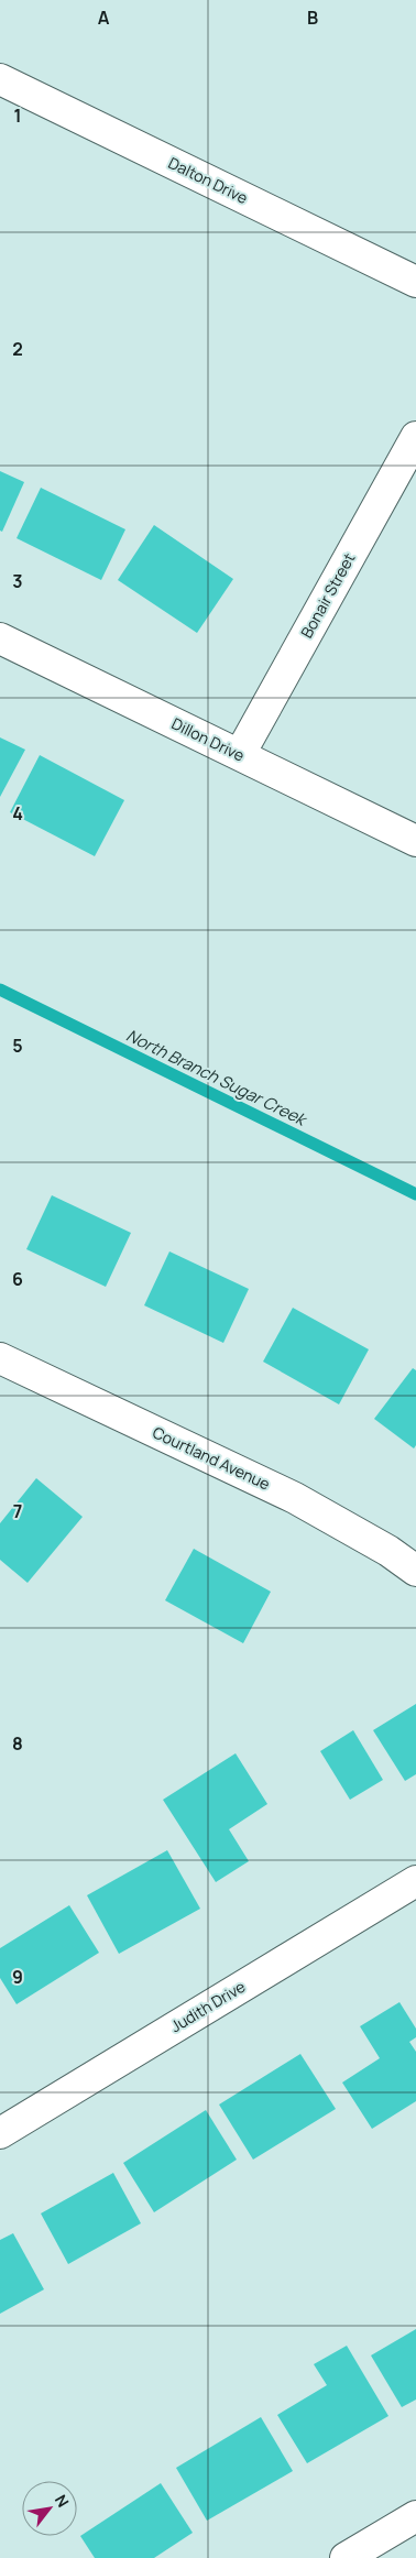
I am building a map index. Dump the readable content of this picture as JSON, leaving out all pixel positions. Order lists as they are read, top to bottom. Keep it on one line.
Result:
{"streets":{"street":["Dalton Drive","Bonair Street","Dillon Drive","Courtland Avenue","Judith Drive"]},"crossings":[["Bonair Street","Dillon Drive"]],"water":["North Branch Sugar Creek"],"north":"top right","grid":{"columns":["A","B"],"rows":["1","2","3","4","5","6","7","8","9"]}}
